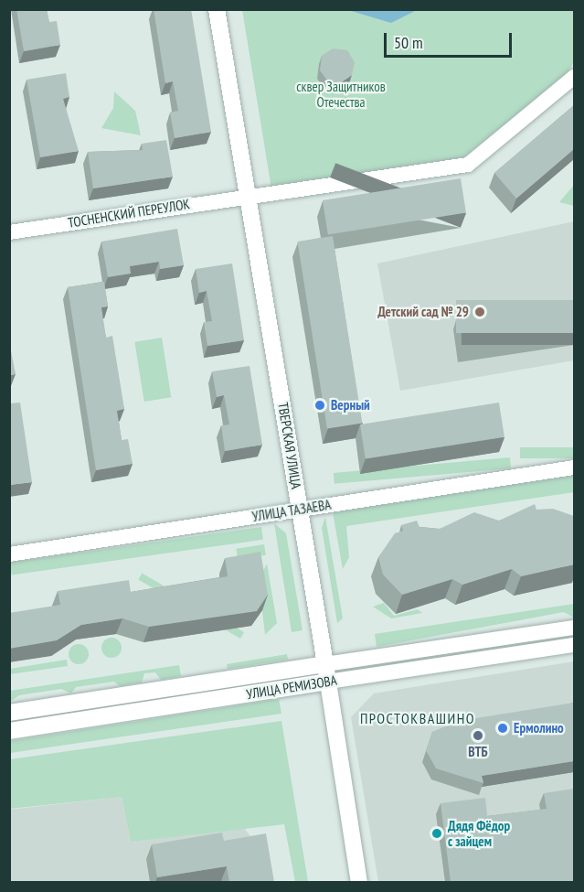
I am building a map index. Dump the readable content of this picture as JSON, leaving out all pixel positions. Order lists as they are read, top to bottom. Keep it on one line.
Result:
{"streets":{"main road":["ТВЕРСКАЯ УЛИЦА","УЛИЦА РЕМИЗОВА"],"street":["ТОСНЕНСКИЙ ПЕРЕУЛОК","УЛИЦА ТАЗАЕВА"]},"crossings":[["ТОСНЕНСКИЙ ПЕРЕУЛОК","ТВЕРСКАЯ УЛИЦА"],["ТВЕРСКАЯ УЛИЦА","УЛИЦА ТАЗАЕВА"],["ТВЕРСКАЯ УЛИЦА","УЛИЦА РЕМИЗОВА"]],"districts":["ПРОСТОКВАШИНО"],"parks":["сквер Защитников Отечества"],"places":["Детский сад № 29","Верный","Ермолино","ВТБ","Дядя Фёдор с зайцем"],"scale_bar":"50 m"}
